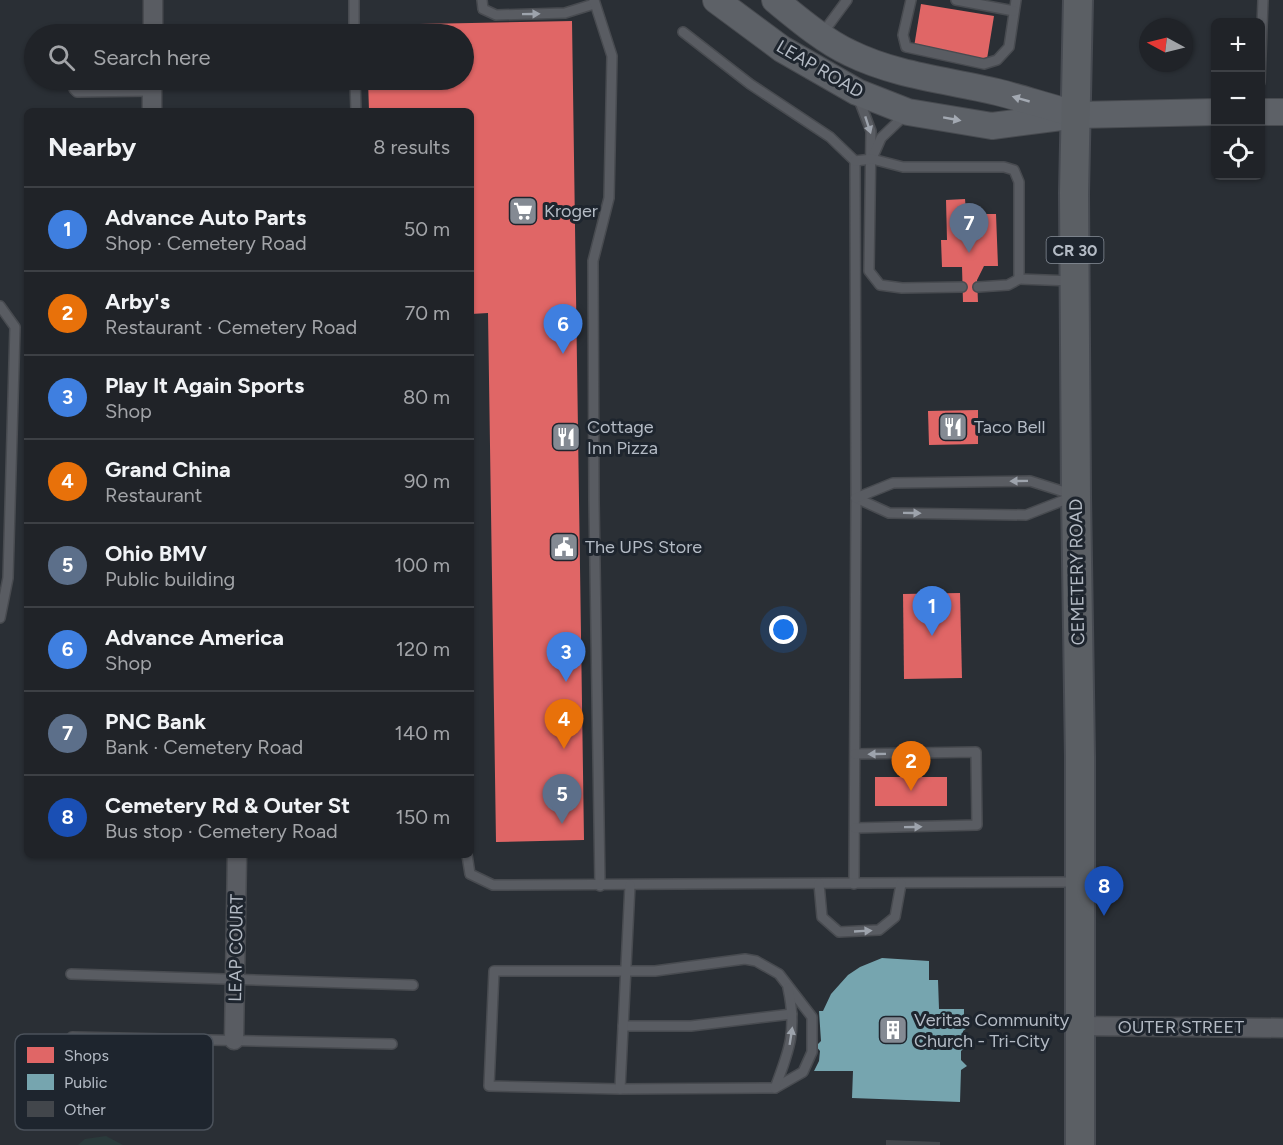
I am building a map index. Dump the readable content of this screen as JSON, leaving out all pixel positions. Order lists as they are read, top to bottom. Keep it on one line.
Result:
{"streets":{"main road":["CR 30","CEMETERY ROAD"],"street":["LEAP ROAD","LEAP COURT","OUTER STREET"]},"crossings":[["LEAP ROAD","CEMETERY ROAD"],["CEMETERY ROAD","OUTER STREET"]],"places":{"supermarket":["Kroger"],"restaurant":["Taco Bell","Cottage Inn Pizza"],"public building":["The UPS Store"],"building":["Veritas Community Church - Tri-City"]},"legend":["Shops","Public","Other"],"north":"left","page":{"map_buttons":["+","−"],"search":"Search here","heading":["Nearby","8 results"],"list":[{"mark":"1","name":"Advance Auto Parts","note":"Shop · Cemetery Road","value":"50 m"},{"mark":"2","name":"Arby's","note":"Restaurant · Cemetery Road","value":"70 m"},{"mark":"3","name":"Play It Again Sports","note":"Shop","value":"80 m"},{"mark":"4","name":"Grand China","note":"Restaurant","value":"90 m"},{"mark":"5","name":"Ohio BMV","note":"Public building","value":"100 m"},{"mark":"6","name":"Advance America","note":"Shop","value":"120 m"},{"mark":"7","name":"PNC Bank","note":"Bank · Cemetery Road","value":"140 m"},{"mark":"8","name":"Cemetery Rd & Outer St","note":"Bus stop · Cemetery Road","value":"150 m"}],"pins":["7","6","1","3","4","2","5","8"]}}
